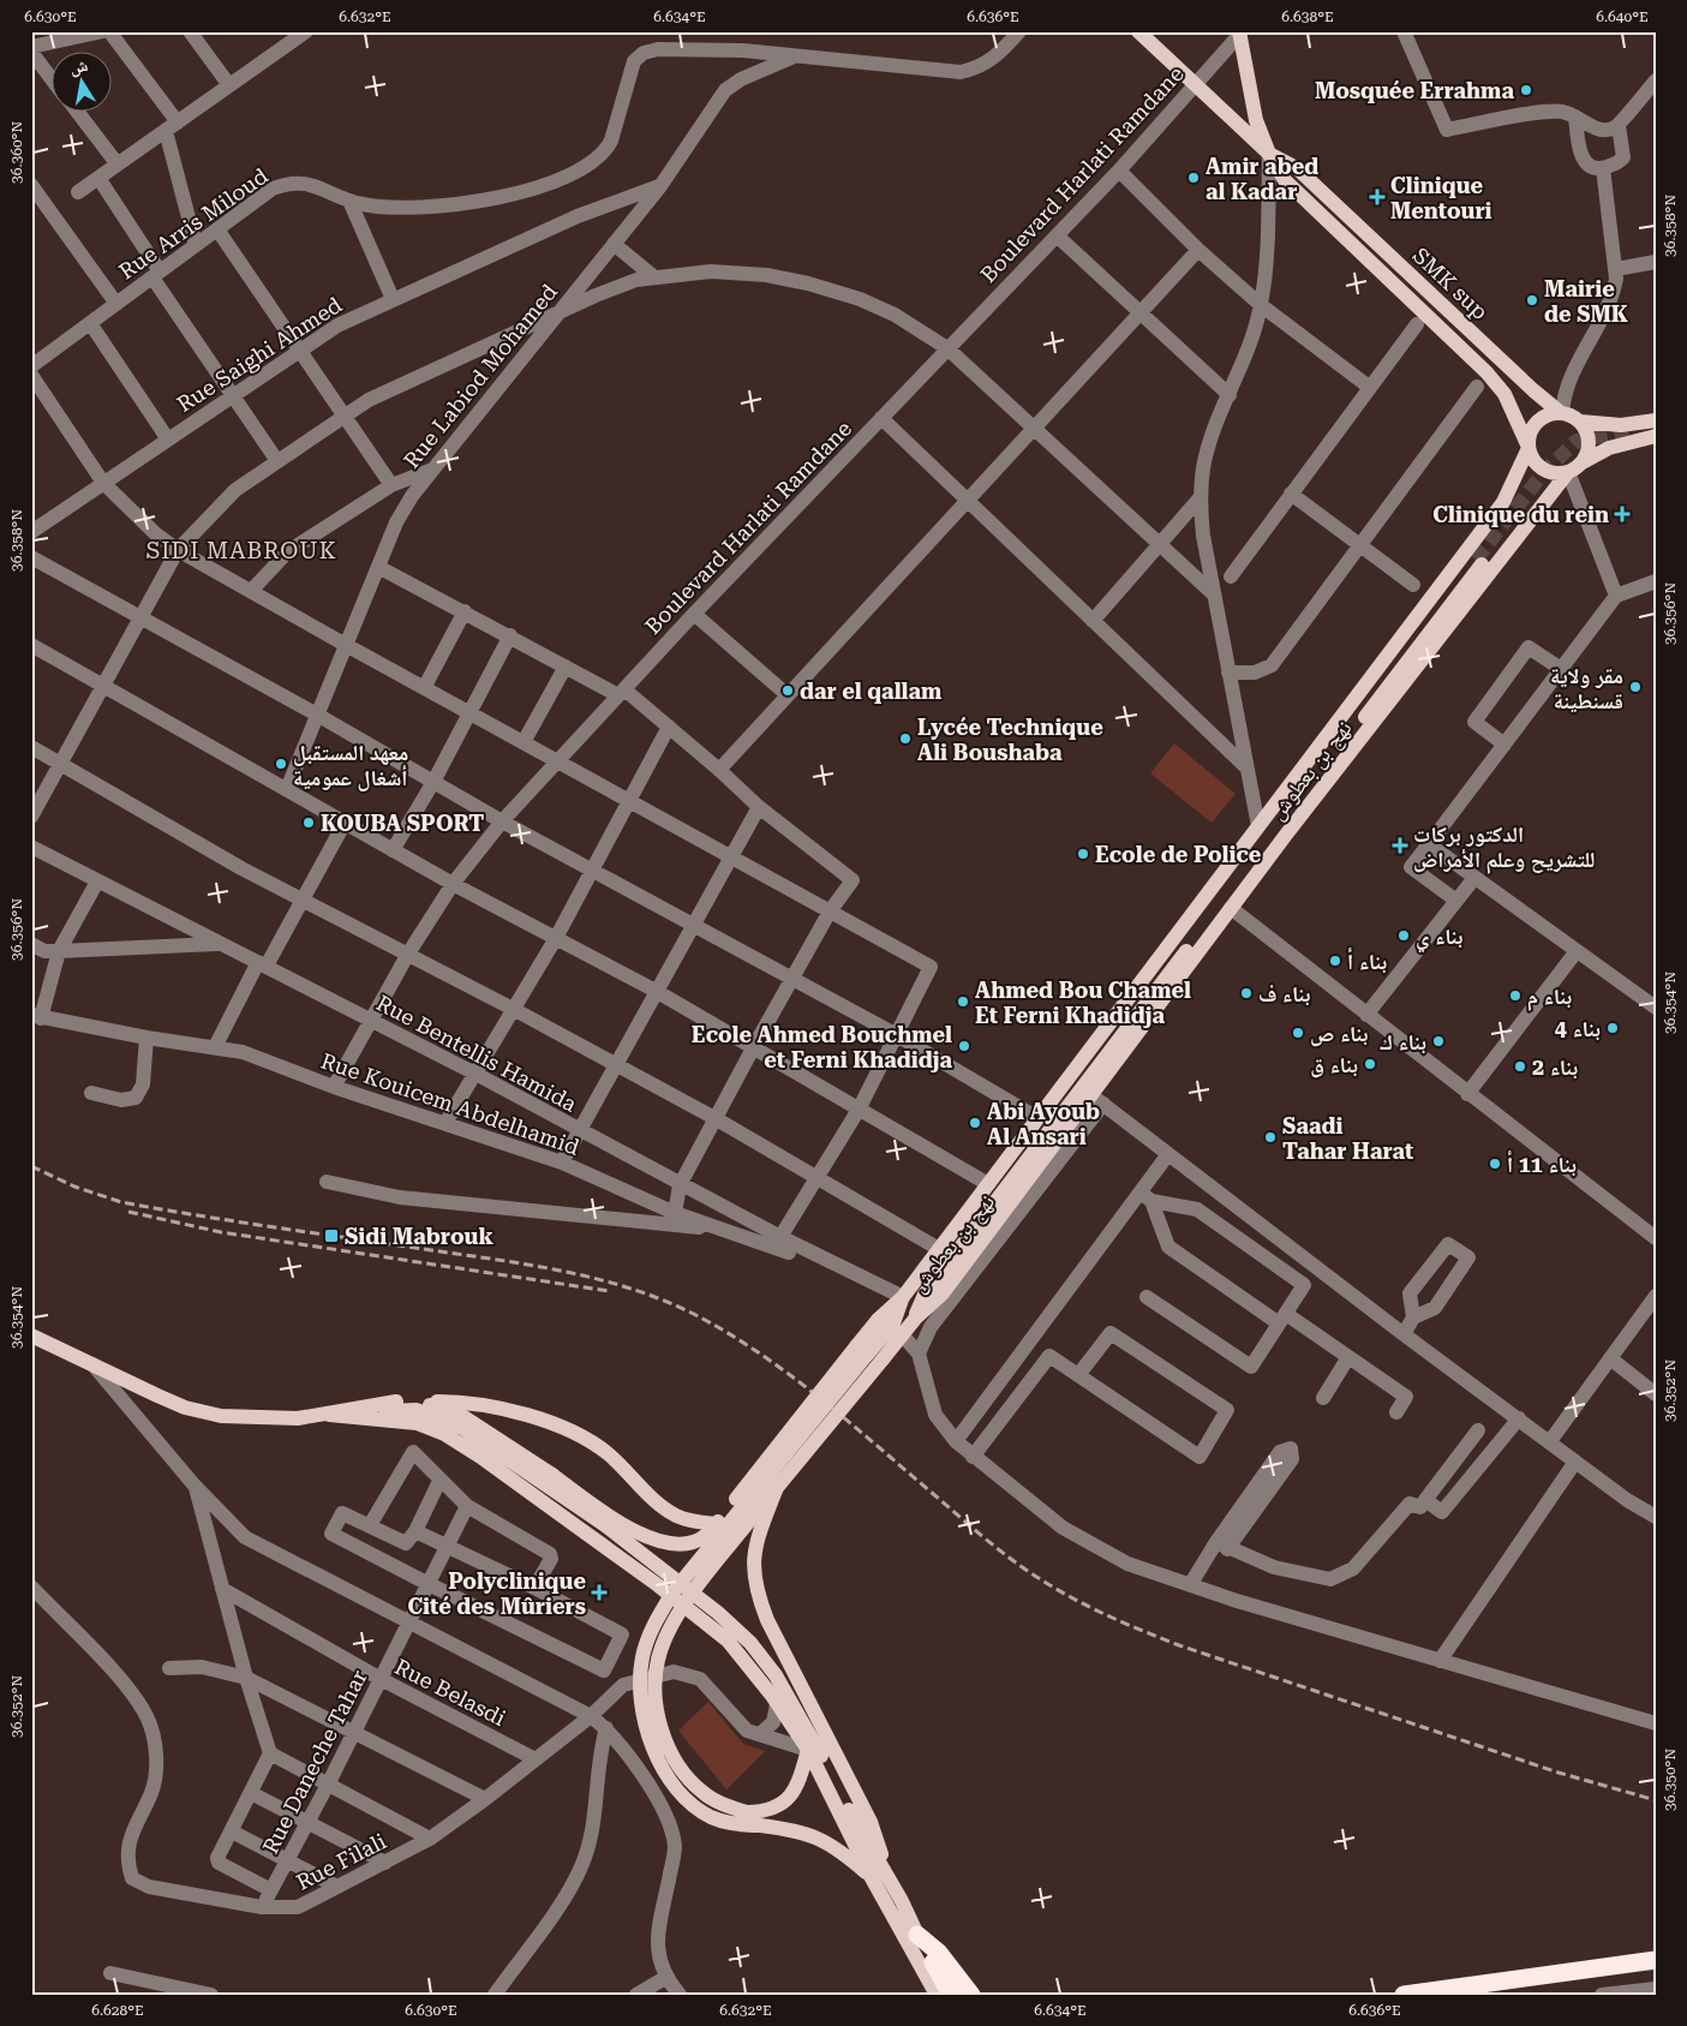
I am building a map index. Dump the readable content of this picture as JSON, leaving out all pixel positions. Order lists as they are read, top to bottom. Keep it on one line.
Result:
{"streets":{"main road":["SMK sup","نهج بن بعطوش"],"street":["Boulevard Harlati Ramdane","Rue Arris Miloud","Rue Saighi Ahmed","Rue Labiod Mohamed","Rue Bentellis Hamida","Rue Kouicem Abdelhamid","Rue Belasdi","Rue Daneche Tahar","Rue Filali"]},"crossings":[["Boulevard Harlati Ramdane","Rue Bentellis Hamida"],["Boulevard Harlati Ramdane","Rue Kouicem Abdelhamid"],["Rue Arris Miloud","Rue Labiod Mohamed"],["SMK sup","نهج بن بعطوش"],["Rue Saighi Ahmed","Rue Labiod Mohamed"],["Rue Bentellis Hamida","Rue Kouicem Abdelhamid"],["Rue Belasdi","Rue Daneche Tahar"],["Rue Belasdi","Rue Filali"],["Rue Daneche Tahar","Rue Filali"]],"districts":["SIDI MABROUK"],"places":{"other":["Mosquée Errahma","Amir abed al Kadar","Mairie de SMK","مقر ولاية قسنطينة","dar el qallam","Lycée Technique Ali Boushaba","معهد المستقبل أشغال عمومية","KOUBA SPORT","Ecole de Police","بناء ي","بناء أ","بناء ف","بناء م","Ahmed Bou Chamel Et Ferni Khadidja","بناء 4","بناء ص","بناء ك","Ecole Ahmed Bouchmel et Ferni Khadidja","بناء ق","بناء 2","Abi Ayoub Al Ansari","Saadi Tahar Harat","بناء 11 أ"],"health":["Clinique Mentouri","Clinique du rein","الدكتور بركات للتشريح وعلم الأمراض","Polyclinique Cité des Mûriers"],"transit":["Sidi Mabrouk"]},"north":"top","coordinates":["6.630°E","6.632°E","6.634°E","6.636°E","6.638°E","6.640°E","36.360°N","36.358°N","36.356°N","36.354°N","36.352°N","36.350°N","6.628°E"]}
